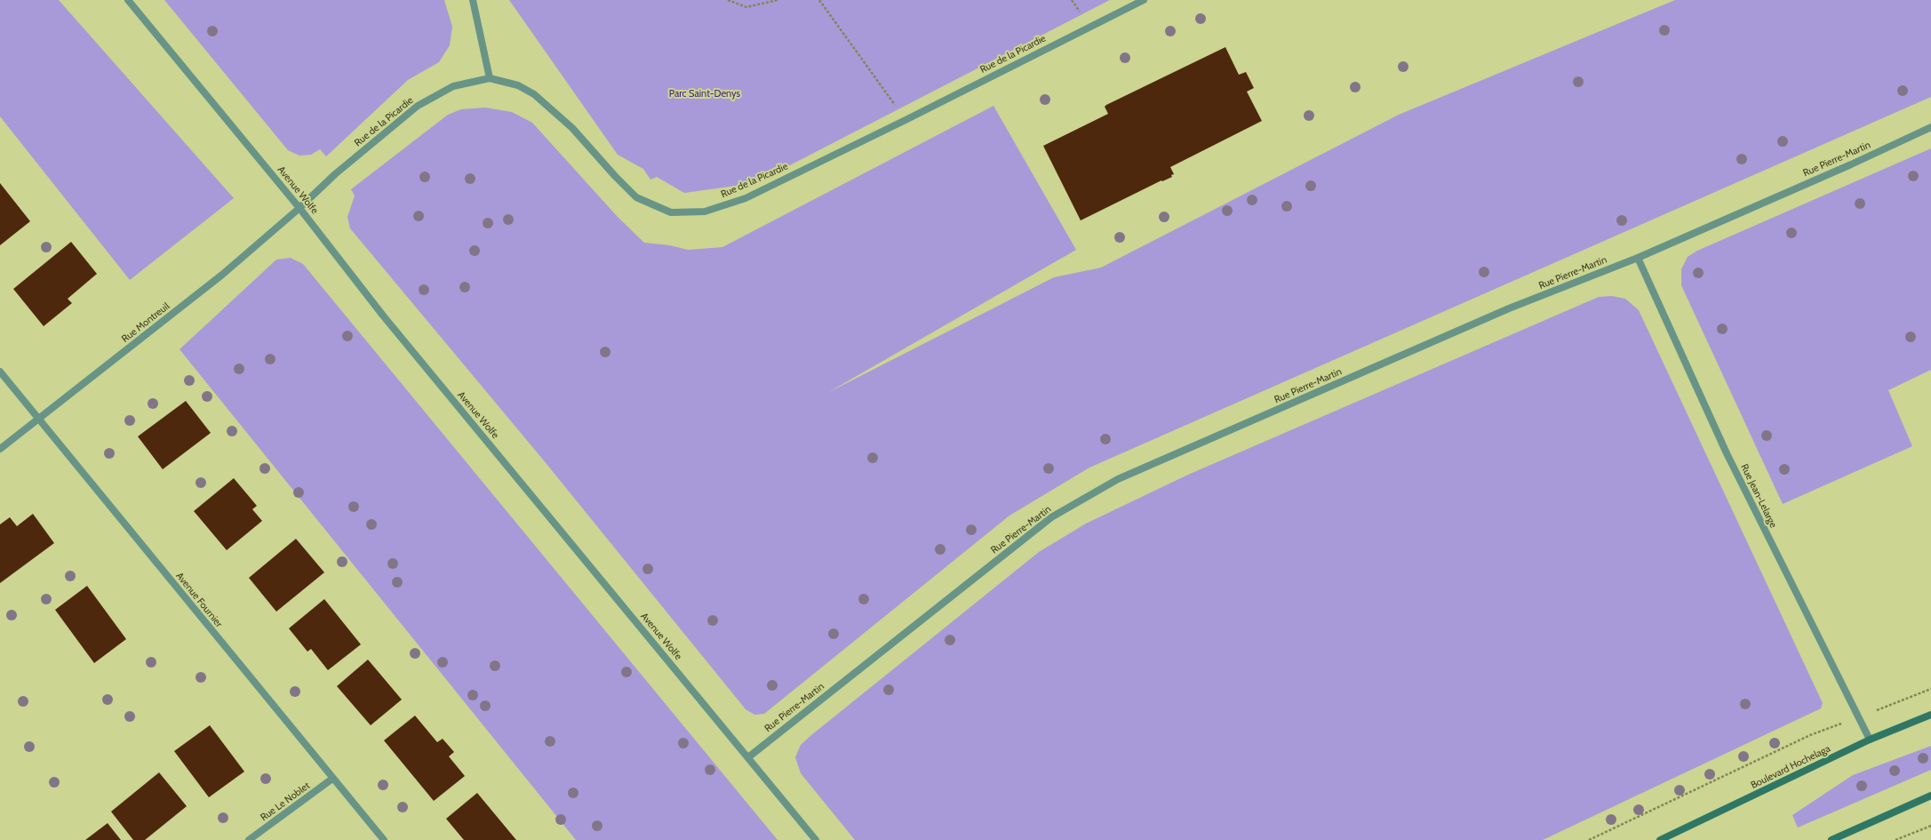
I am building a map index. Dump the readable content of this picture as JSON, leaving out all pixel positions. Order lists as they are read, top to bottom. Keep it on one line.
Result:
{"streets":{"main road":["Boulevard Hochelaga"],"street":["Rue de la Picardie","Rue Pierre-Martin","Avenue Wolfe","Rue Montreuil","Rue Jean-Lelarge","Avenue Fournier","Rue Le Noblet"]},"crossings":[["Rue de la Picardie","Avenue Wolfe"],["Rue de la Picardie","Rue Montreuil"],["Rue Pierre-Martin","Avenue Wolfe"],["Rue Pierre-Martin","Rue Jean-Lelarge"],["Avenue Wolfe","Rue Montreuil"],["Rue Montreuil","Avenue Fournier"],["Rue Jean-Lelarge","Boulevard Hochelaga"],["Avenue Fournier","Rue Le Noblet"]],"parks":["Parc Saint-Denys"]}
